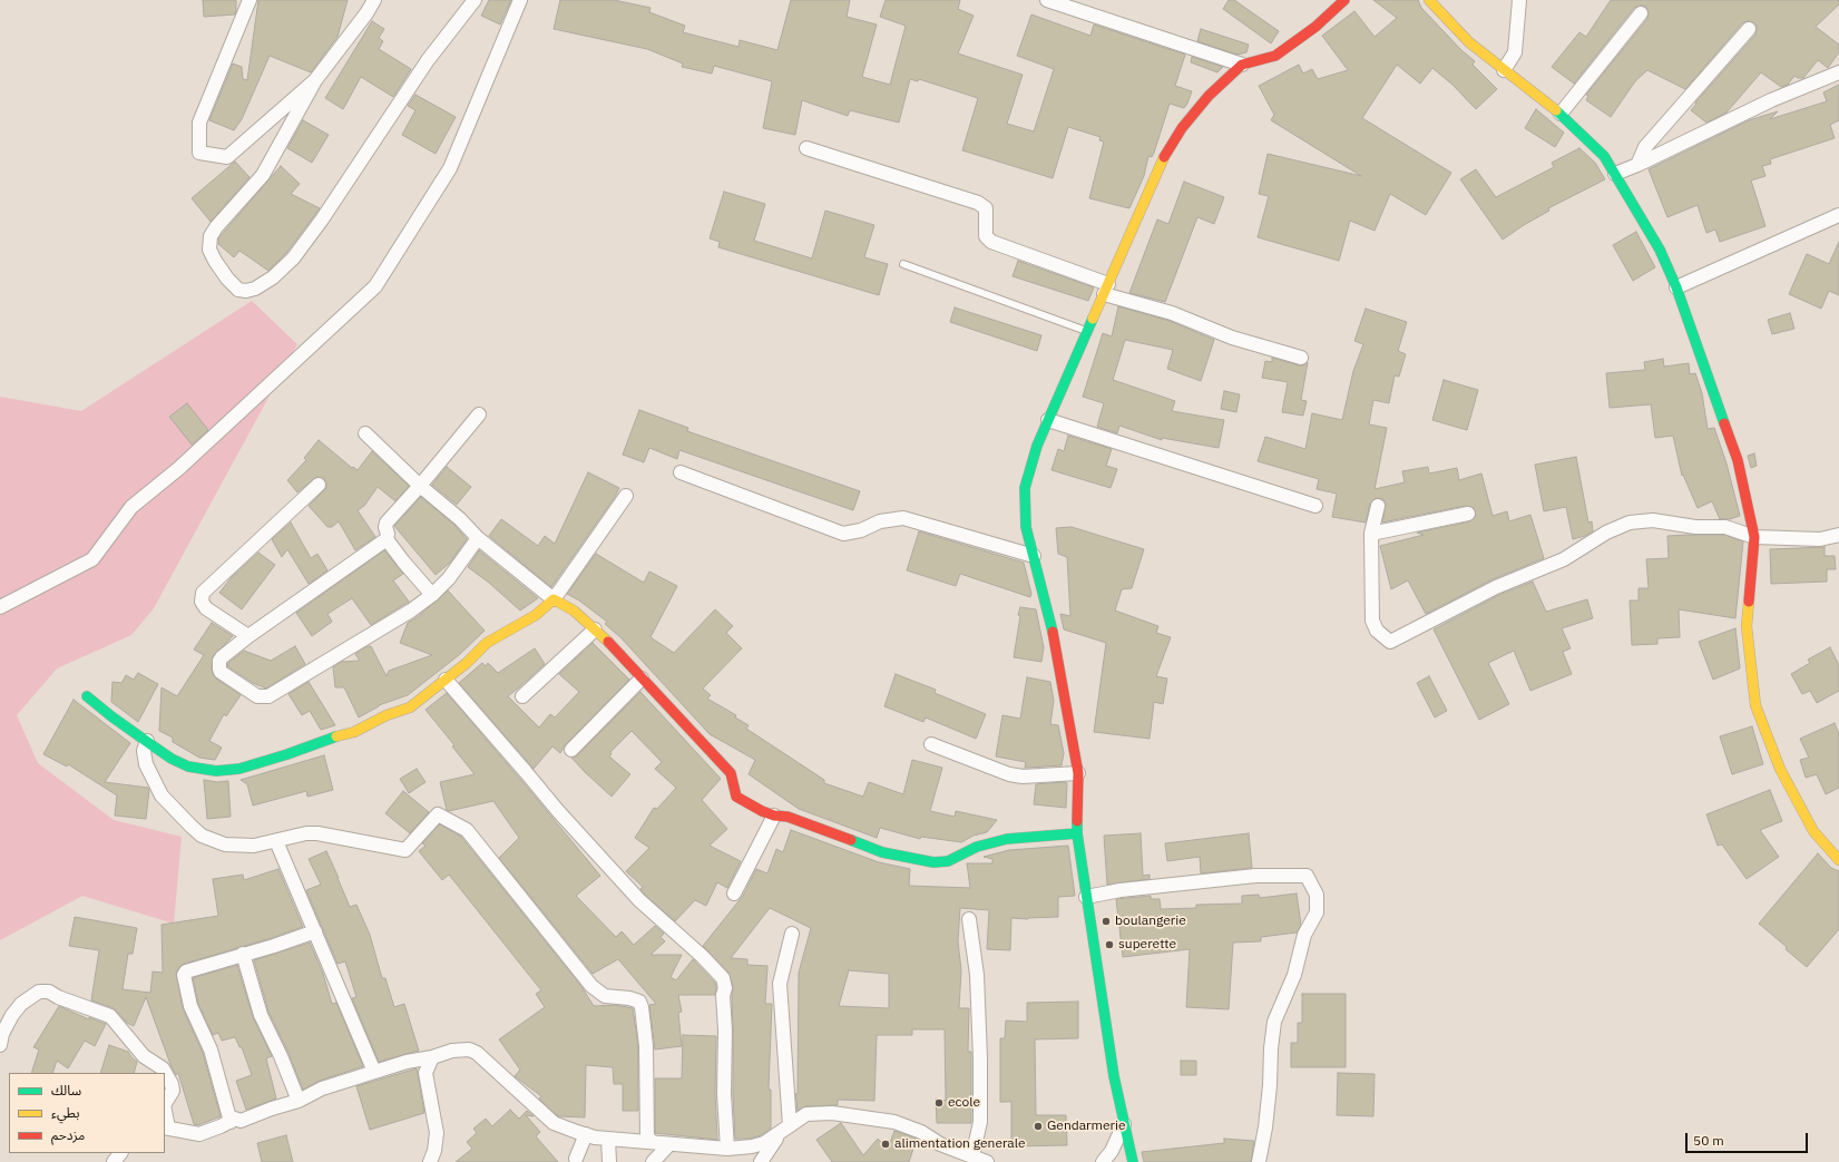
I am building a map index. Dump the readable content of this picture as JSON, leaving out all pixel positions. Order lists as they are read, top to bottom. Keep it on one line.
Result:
{"places":["boulangerie","superette","ecole","Gendarmerie","alimentation generale"],"legend":["سالك","بطيء","مزدحم"],"scale_bar":"50 m"}
